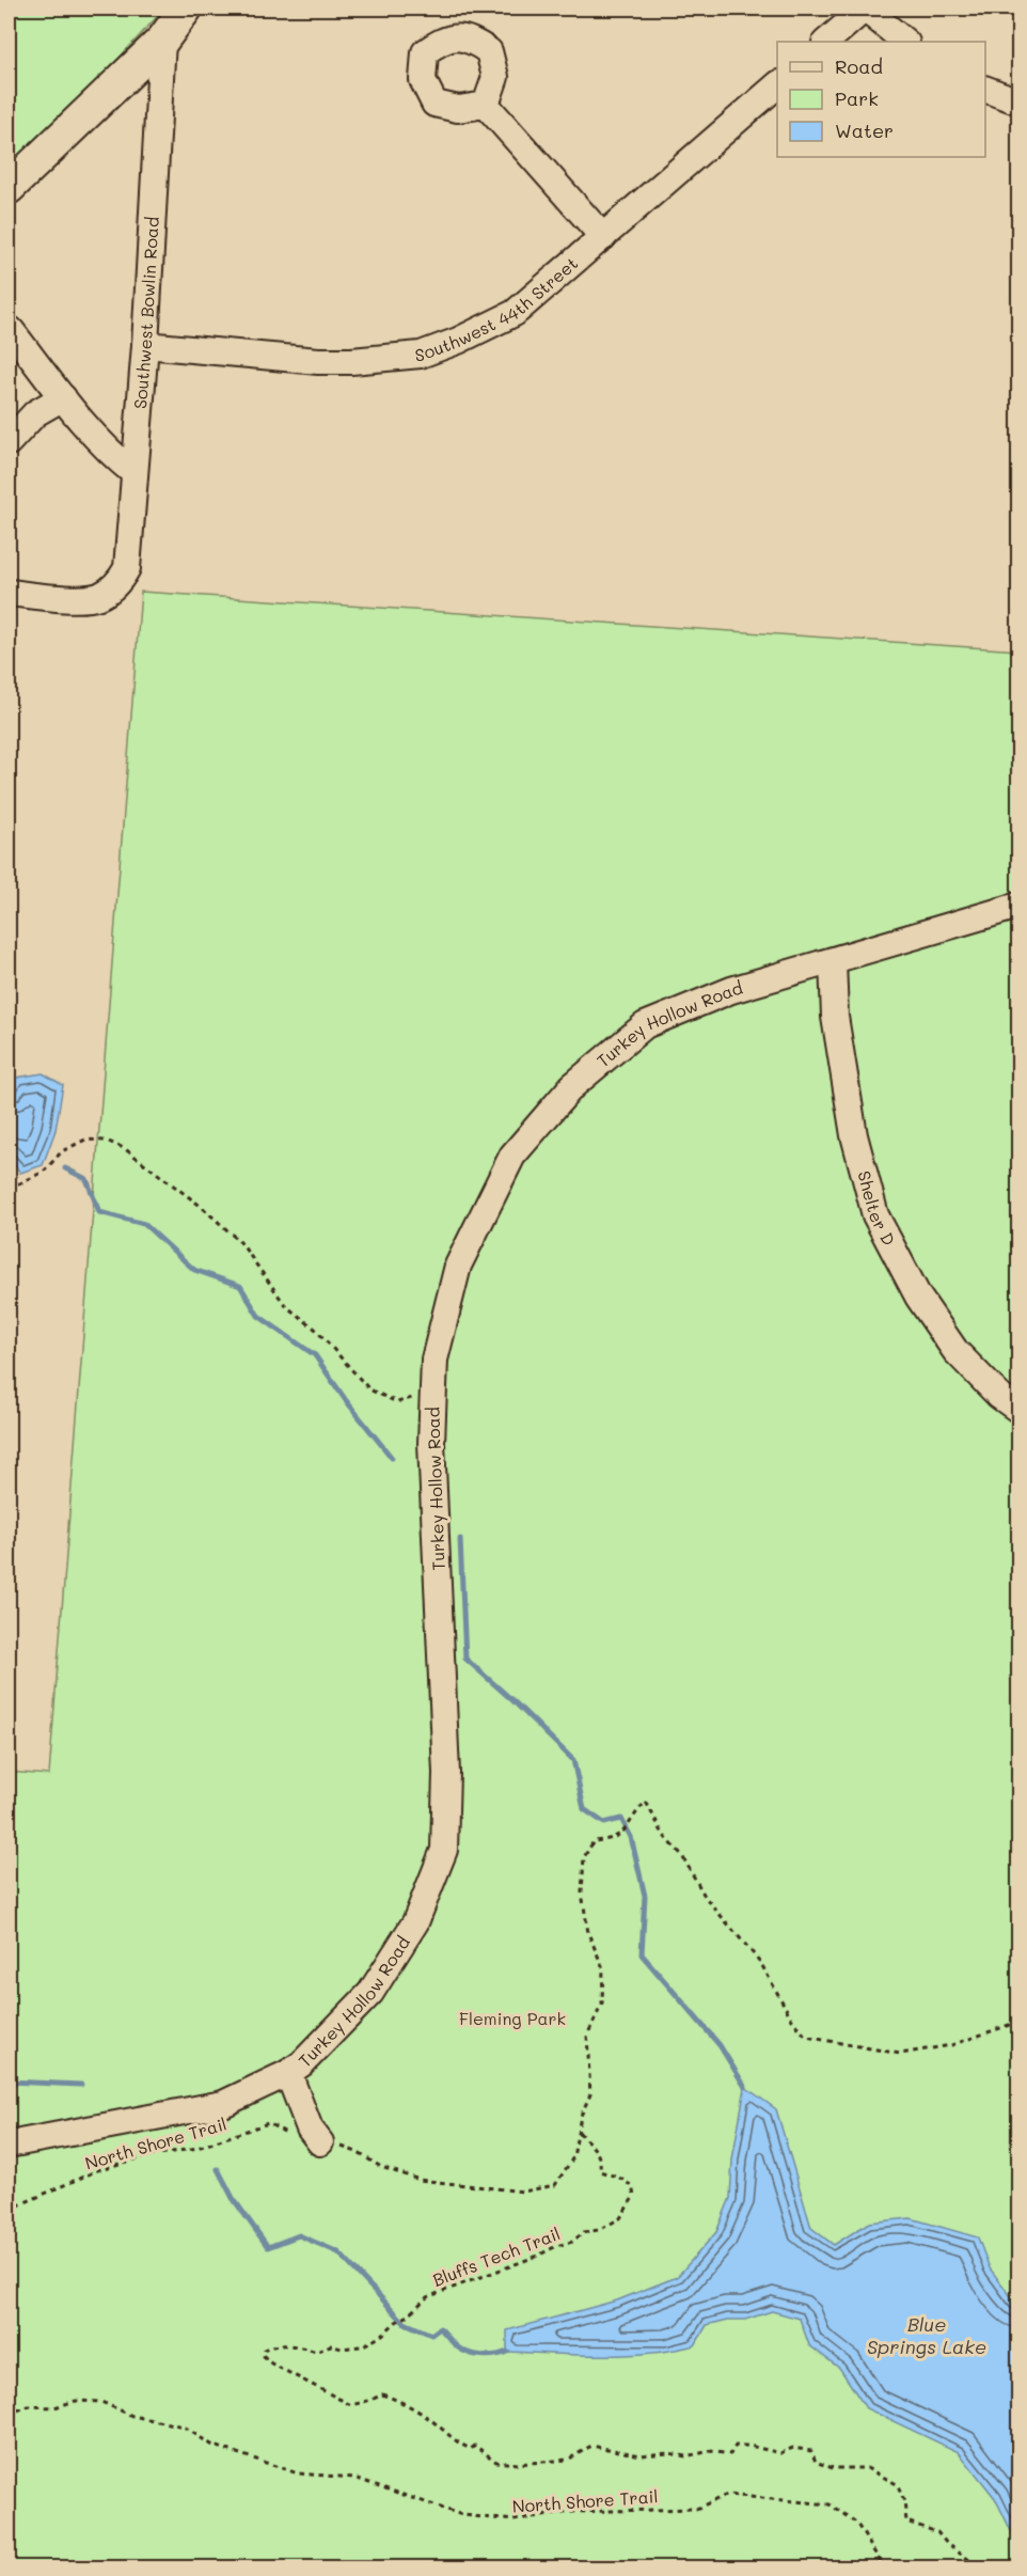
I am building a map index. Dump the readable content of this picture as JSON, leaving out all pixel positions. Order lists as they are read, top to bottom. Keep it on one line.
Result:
{"streets":{"street":["Southwest 44th Street","Southwest Bowlin Road","Turkey Hollow Road","Shelter D"],"path":["North Shore Trail","Bluffs Tech Trail"]},"crossings":[["Southwest 44th Street","Southwest Bowlin Road"],["Turkey Hollow Road","Shelter D"],["North Shore Trail","Bluffs Tech Trail"]],"water":["Blue Springs Lake"],"parks":["Fleming Park"],"legend":["Road","Park","Water"]}
